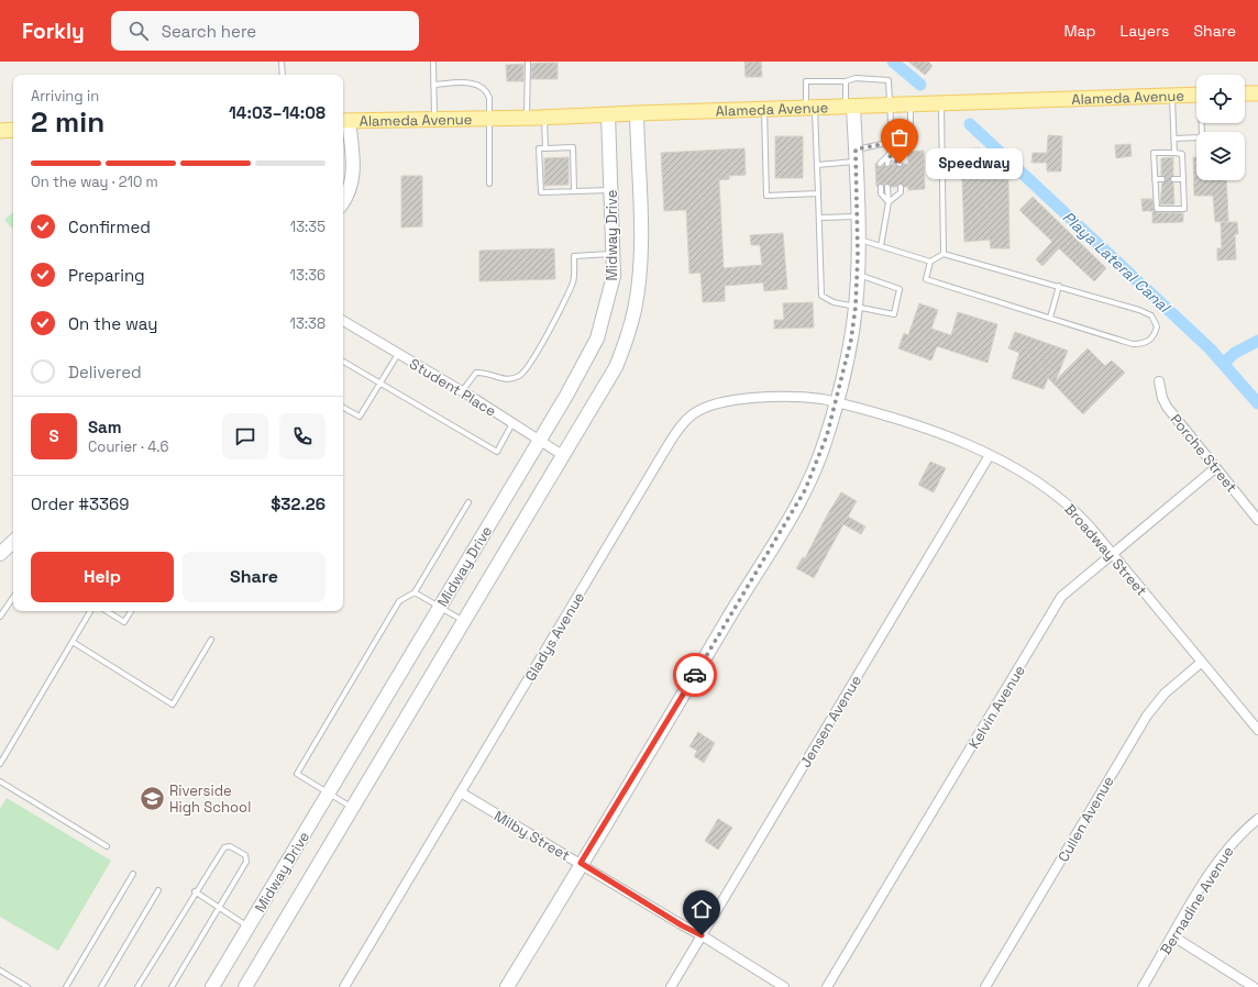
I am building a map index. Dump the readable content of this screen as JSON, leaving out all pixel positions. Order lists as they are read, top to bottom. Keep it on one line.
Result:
{"streets":{"main road":["Alameda Avenue","Midway Drive"],"street":["Student Place","Porche Street","Broadway Street","Gladys Avenue","Kelvin Avenue","Jensen Avenue","Cullen Avenue","Milby Street","Bernadine Avenue"]},"crossings":[["Alameda Avenue","Midway Drive"],["Midway Drive","Student Place"],["Porche Street","Kelvin Avenue"],["Broadway Street","Gladys Avenue"],["Broadway Street","Kelvin Avenue"],["Broadway Street","Jensen Avenue"],["Broadway Street","Cullen Avenue"],["Gladys Avenue","Milby Street"],["Jensen Avenue","Milby Street"]],"water":["Playa Lateral Canal"],"places":{"other":["Speedway"],"school or university":["Riverside High School"]},"page":{"header":"Forkly","search":"Search here","nav":["Map","Layers","Share"],"heading":["2 min","Arriving in","14:03–14:08"],"panel":["Sam","Courier · 4.6","Order #3369","$32.26"],"bubble":"Speedway","bar":"On the way · 210 m","list":[["Confirmed","13:35"],["Preparing","13:36"],["On the way","13:38"],"Delivered"],"round":"S","buttons":["Help","Share"]}}
